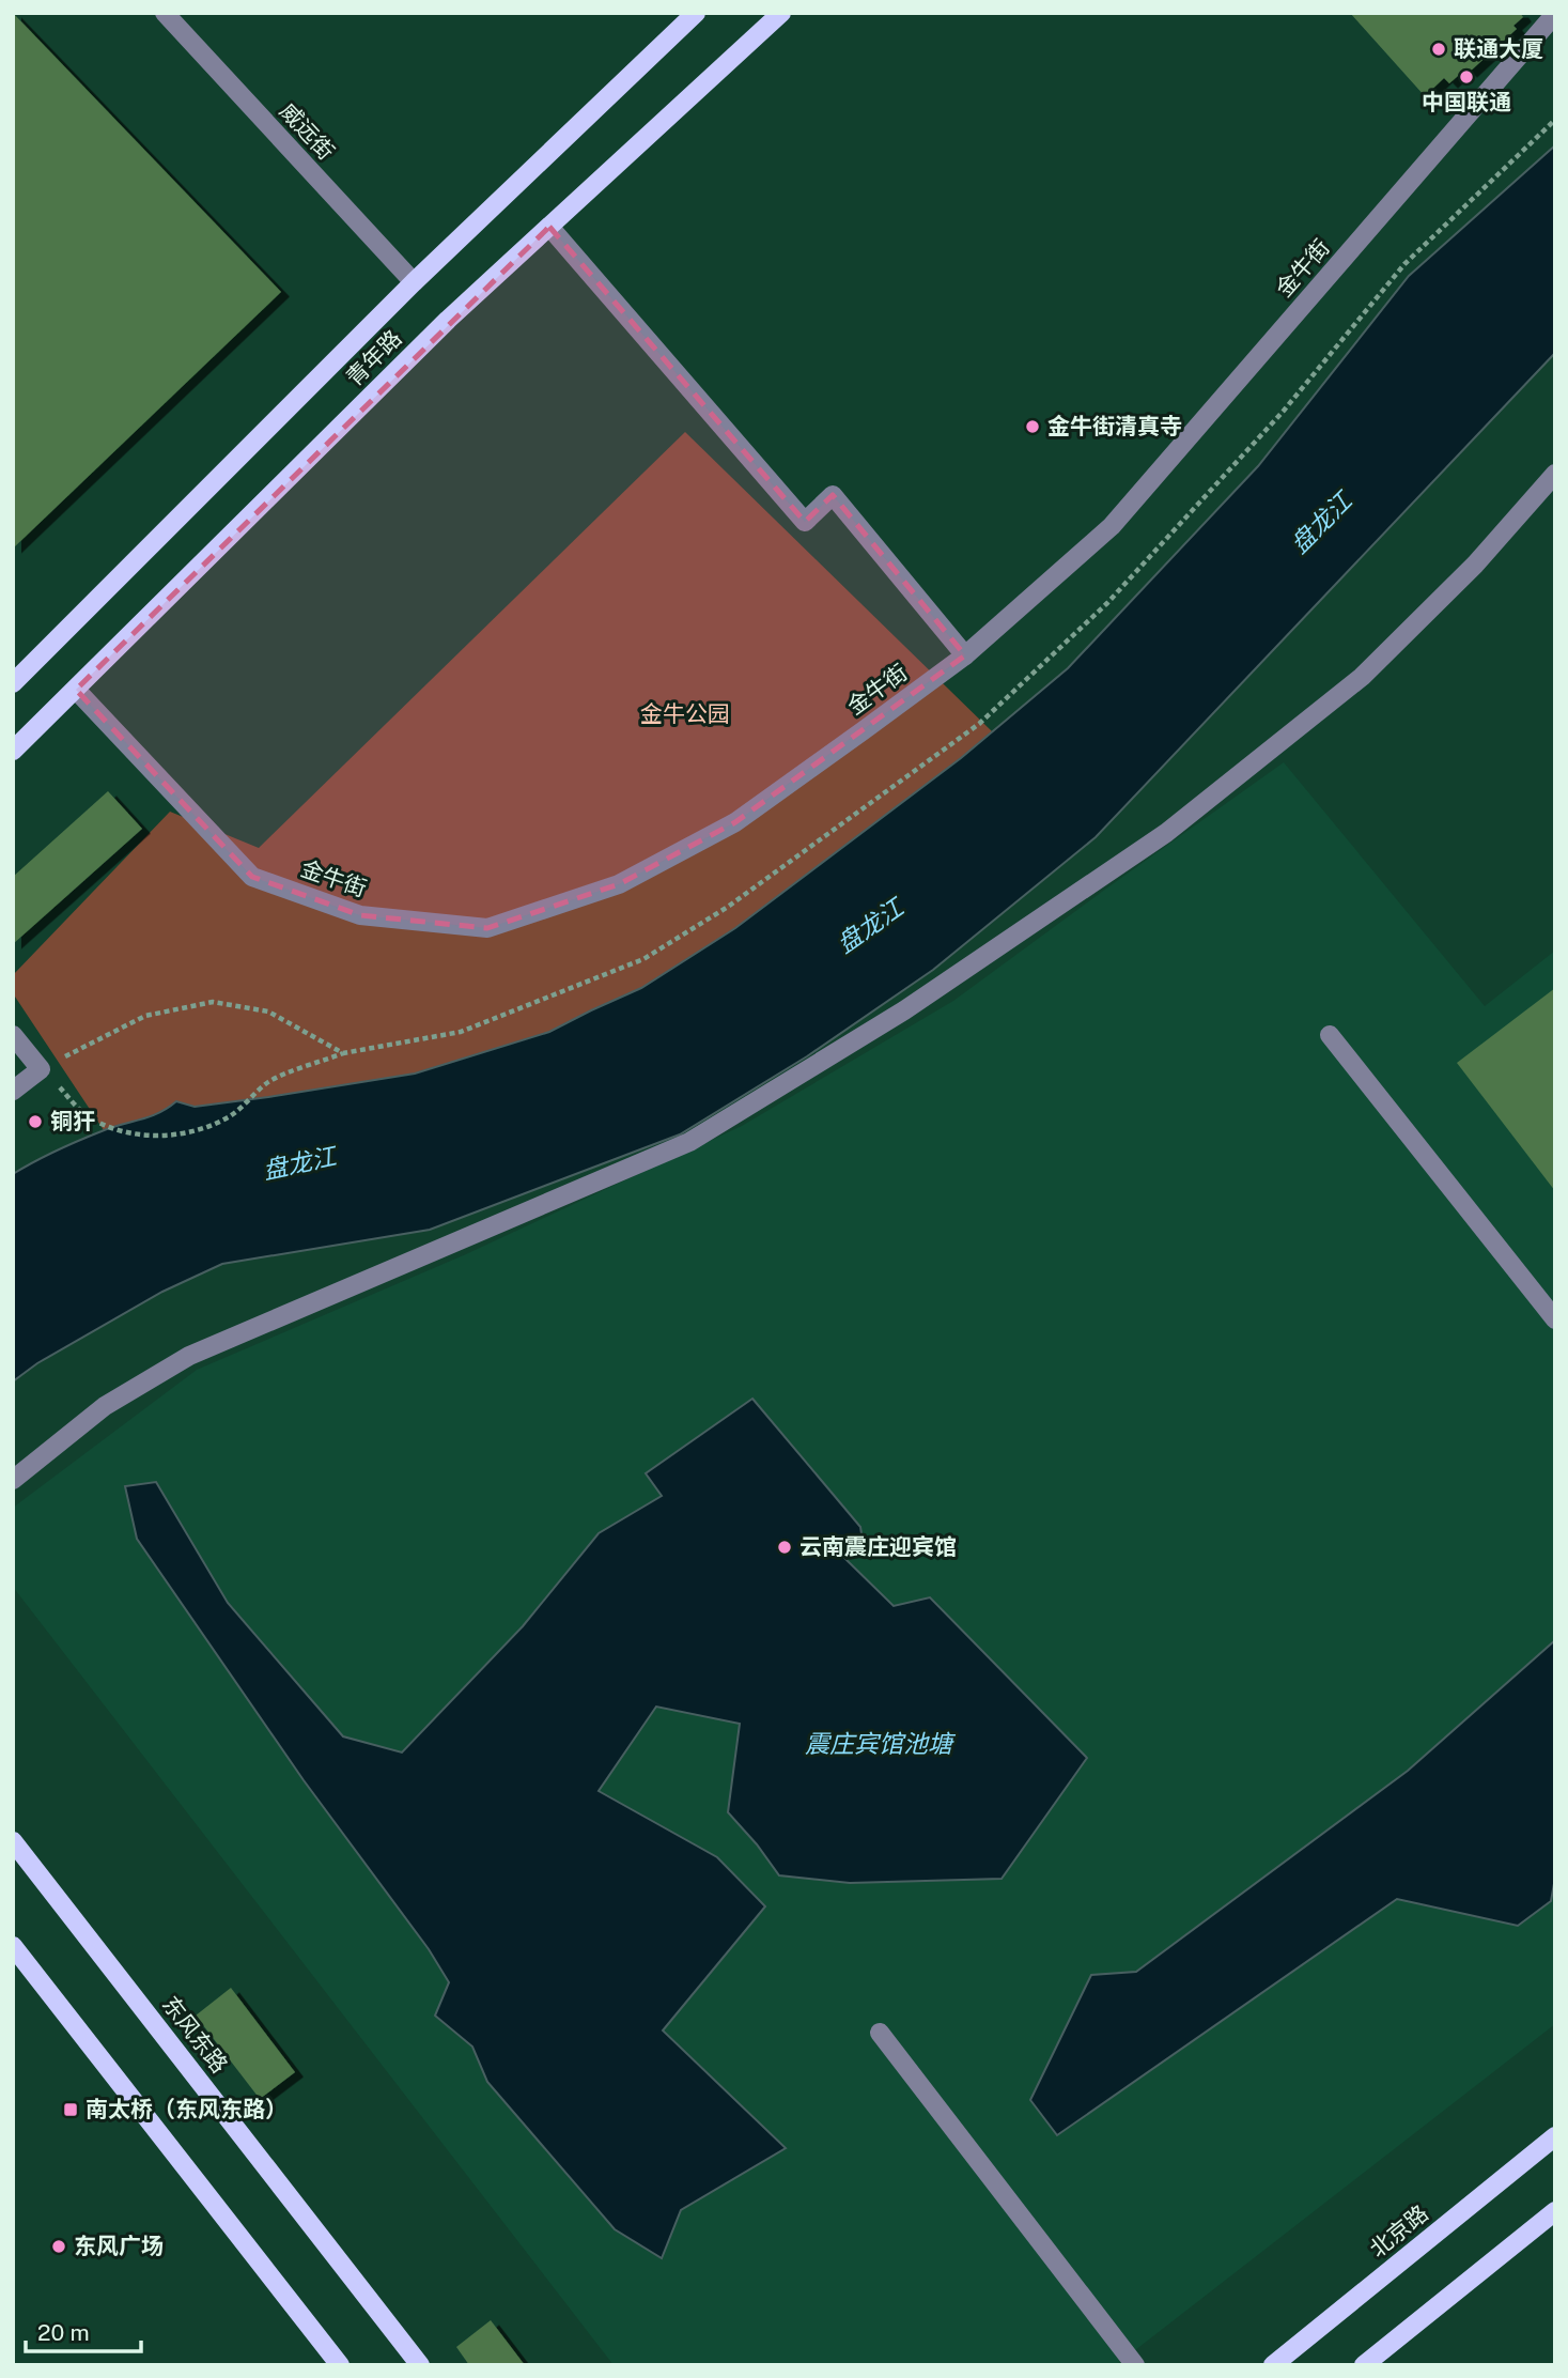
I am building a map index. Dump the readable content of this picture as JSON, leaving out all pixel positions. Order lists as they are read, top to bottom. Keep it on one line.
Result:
{"streets":{"main road":["青年路","东风东路","北京路"],"street":["威远街","金牛街"]},"crossings":[["威远街","青年路"],["金牛街","青年路"]],"water":["盘龙江","震庄宾馆池塘"],"parks":["金牛公园"],"places":{"other":["联通大厦","中国联通","金牛街清真寺","铜犴","云南震庄迎宾馆","东风广场"],"transit":["南太桥（东风东路）"]},"scale_bar":"20 m"}
